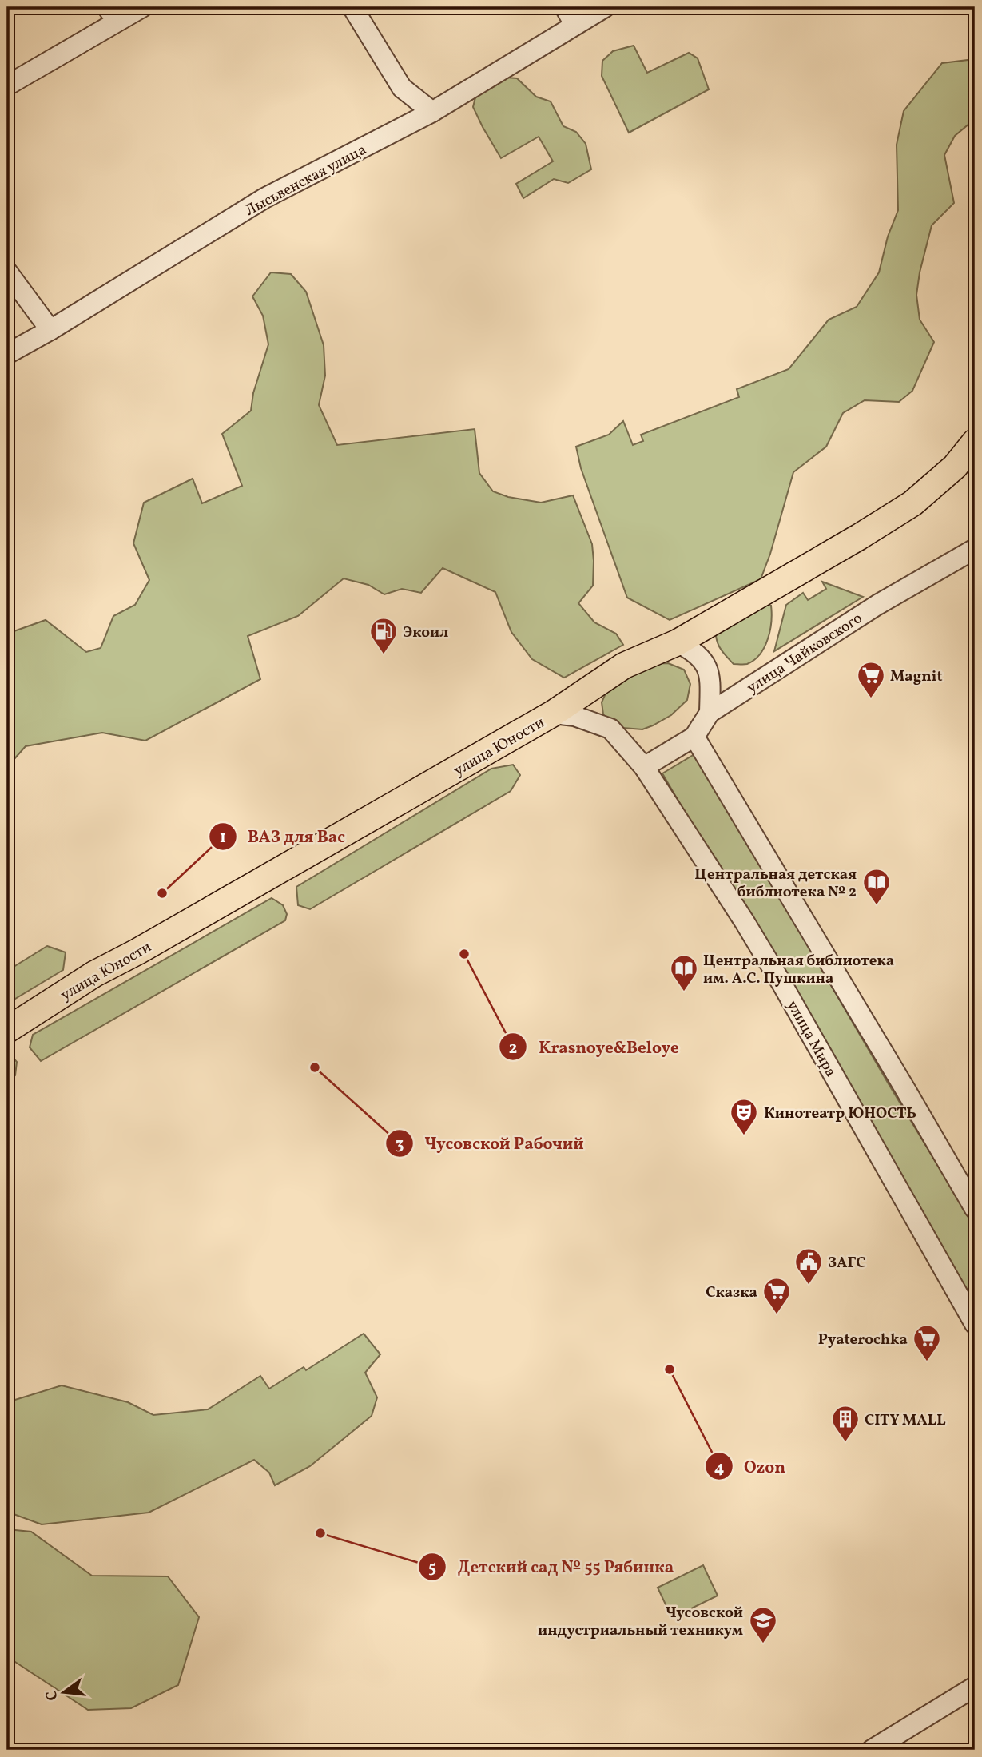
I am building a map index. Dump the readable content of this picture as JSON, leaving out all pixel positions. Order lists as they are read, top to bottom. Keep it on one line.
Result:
{"streets":{"main road":["улица Юности"],"street":["Лысьвенская улица","улица Чайковского","улица Мира"]},"crossings":[["улица Чайковского","улица Мира"],["улица Юности","улица Мира"]],"places":{"fuel station":["Экоил"],"supermarket":["Magnit","Сказка","Pyaterochka"],"other":["ВАЗ для Вас","Krasnoye&Beloye","Чусовской Рабочий","Ozon","Детский сад № 55 Рябинка"],"library":["Центральная детская библиотека № 2","Центральная библиотека им. А.С. Пушкина"],"theatre":["Кинотеатр ЮНОСТЬ"],"public building":["ЗАГС"],"building":["CITY MALL"],"school or university":["Чусовской индустриальный техникум"]},"north":"left"}
